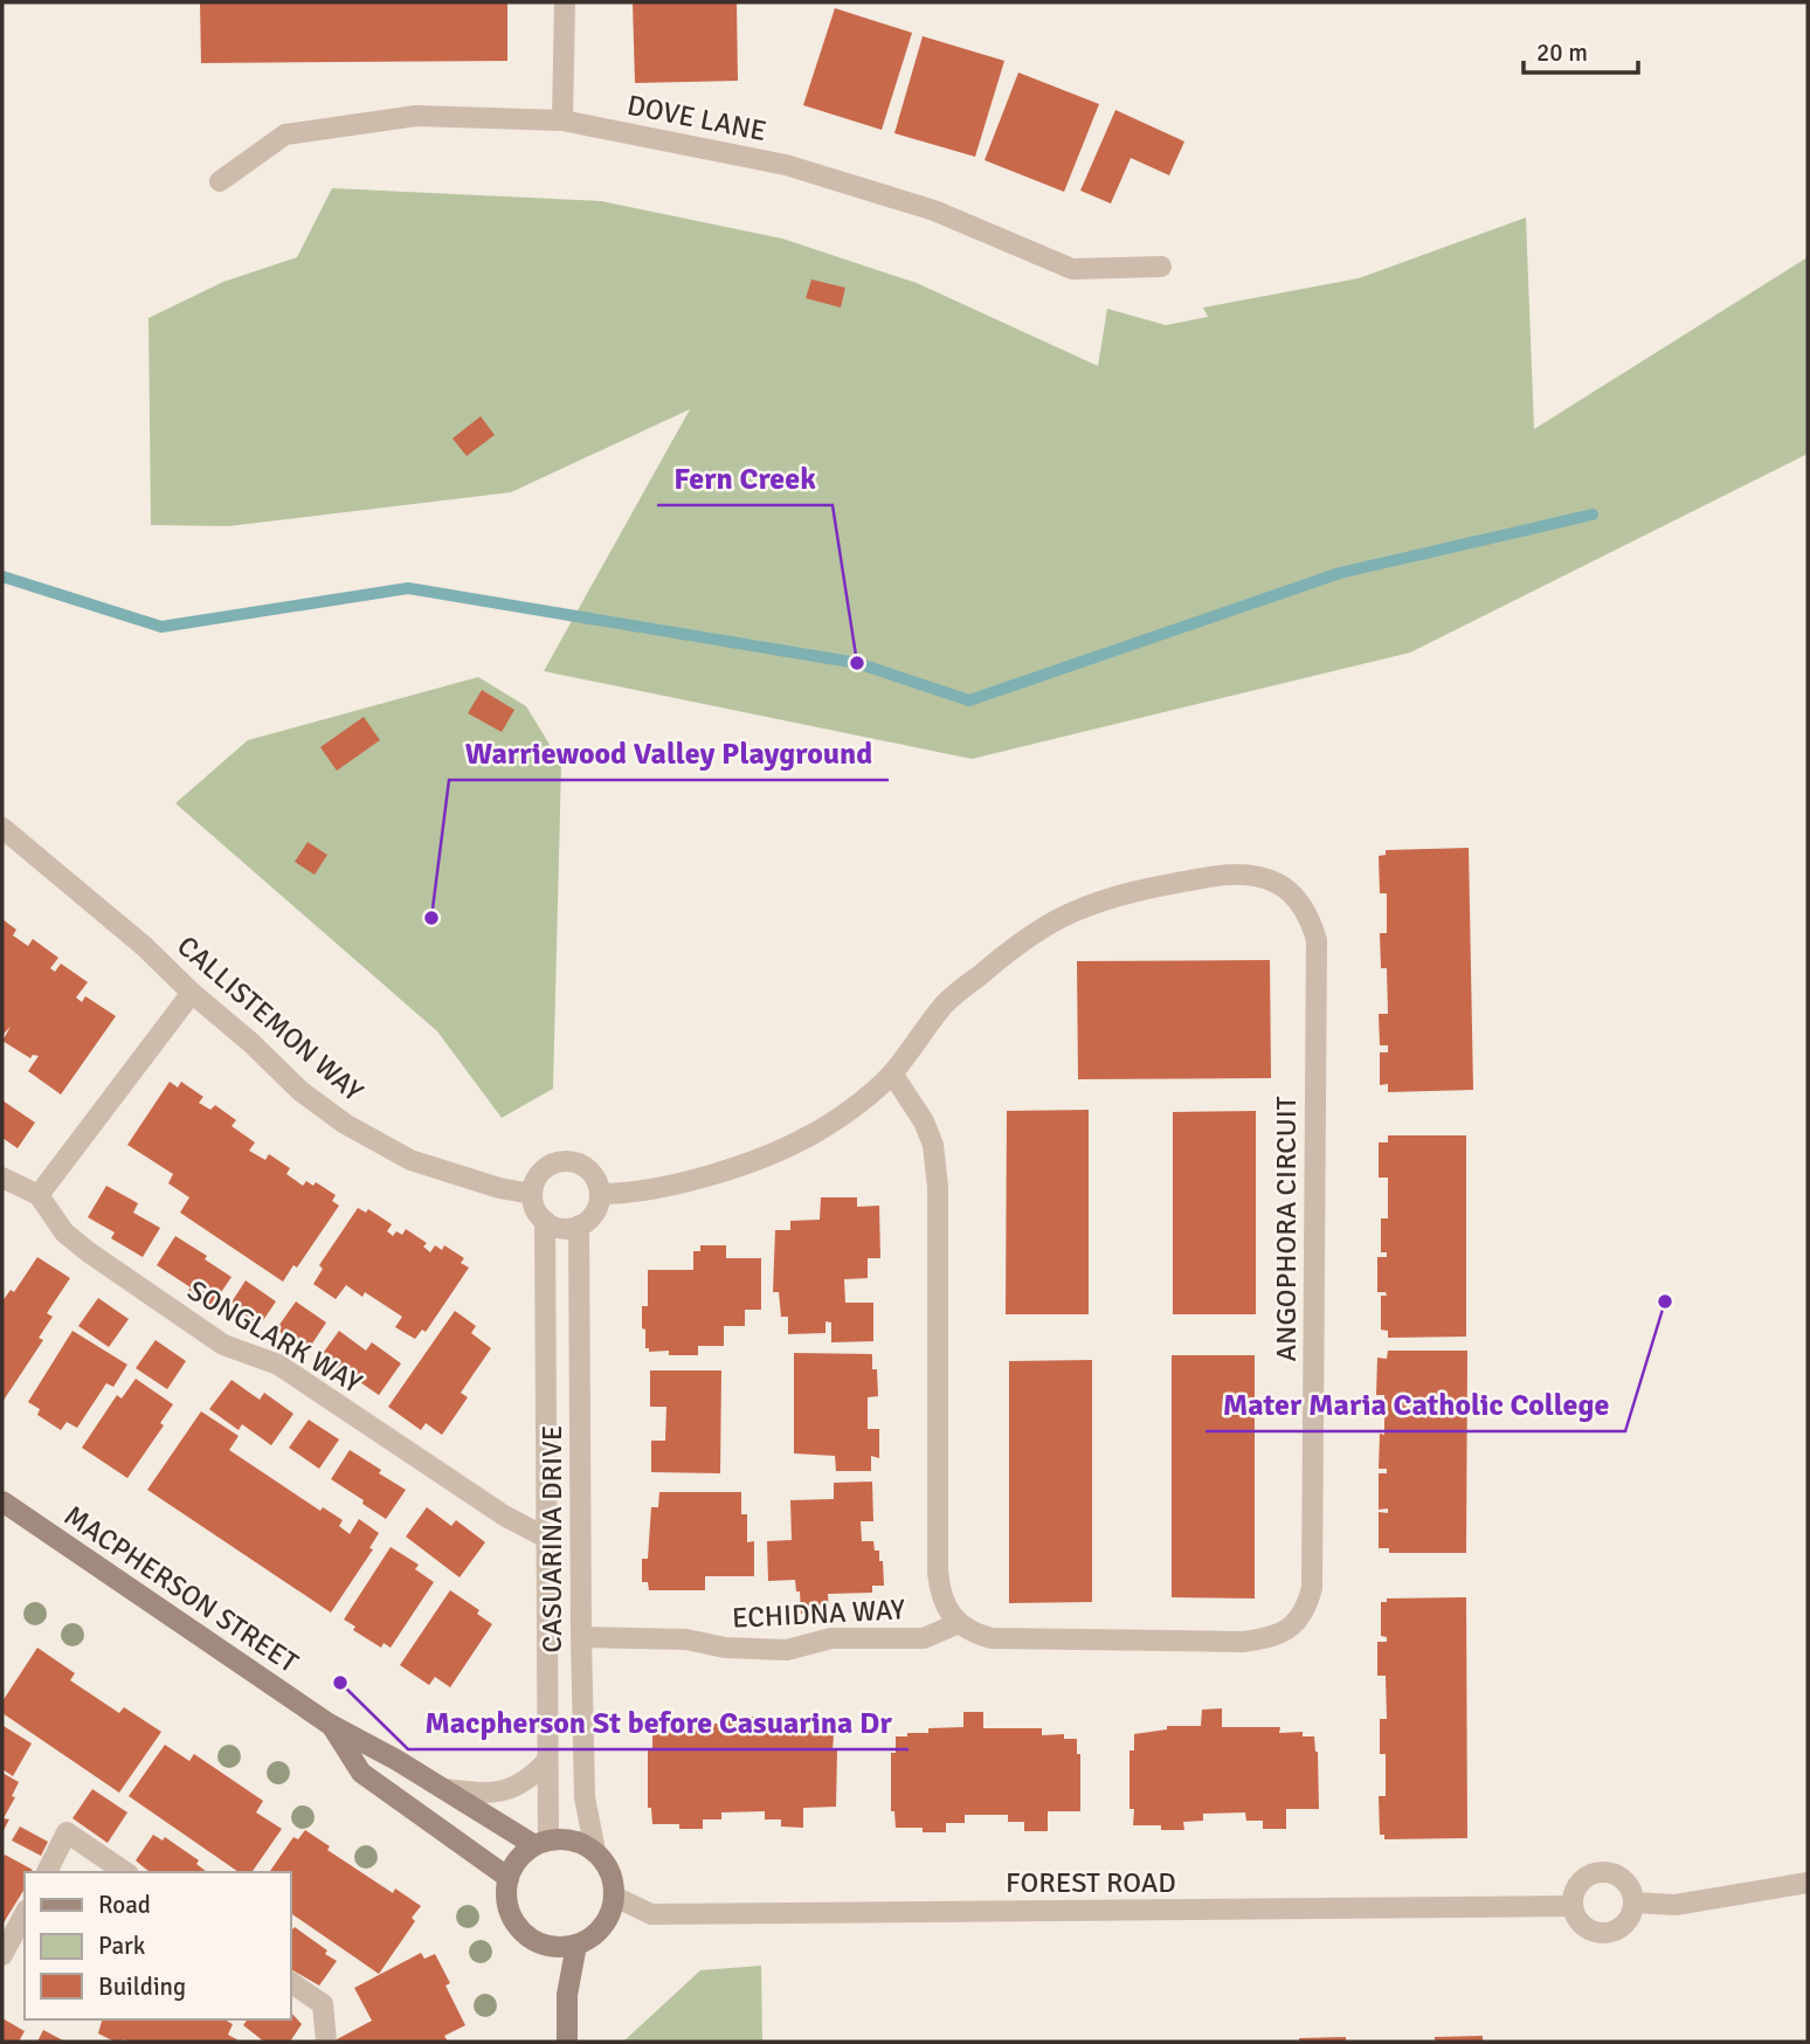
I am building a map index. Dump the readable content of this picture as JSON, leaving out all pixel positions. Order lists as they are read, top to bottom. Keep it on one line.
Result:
{"streets":{"street":["DOVE LANE","CALLISTEMON WAY","ANGOPHORA CIRCUIT","SONGLARK WAY","CASUARINA DRIVE","MACPHERSON STREET","ECHIDNA WAY","FOREST ROAD"]},"crossings":[["CALLISTEMON WAY","ANGOPHORA CIRCUIT"],["CALLISTEMON WAY","CASUARINA DRIVE"],["ANGOPHORA CIRCUIT","CASUARINA DRIVE"],["ANGOPHORA CIRCUIT","ECHIDNA WAY"],["SONGLARK WAY","CASUARINA DRIVE"],["CASUARINA DRIVE","MACPHERSON STREET"],["CASUARINA DRIVE","ECHIDNA WAY"],["CASUARINA DRIVE","FOREST ROAD"],["MACPHERSON STREET","FOREST ROAD"]],"places":["Fern Creek","Warriewood Valley Playground","Mater Maria Catholic College","Macpherson St before Casuarina Dr"],"legend":["Road","Park","Building"],"scale_bar":"20 m"}
